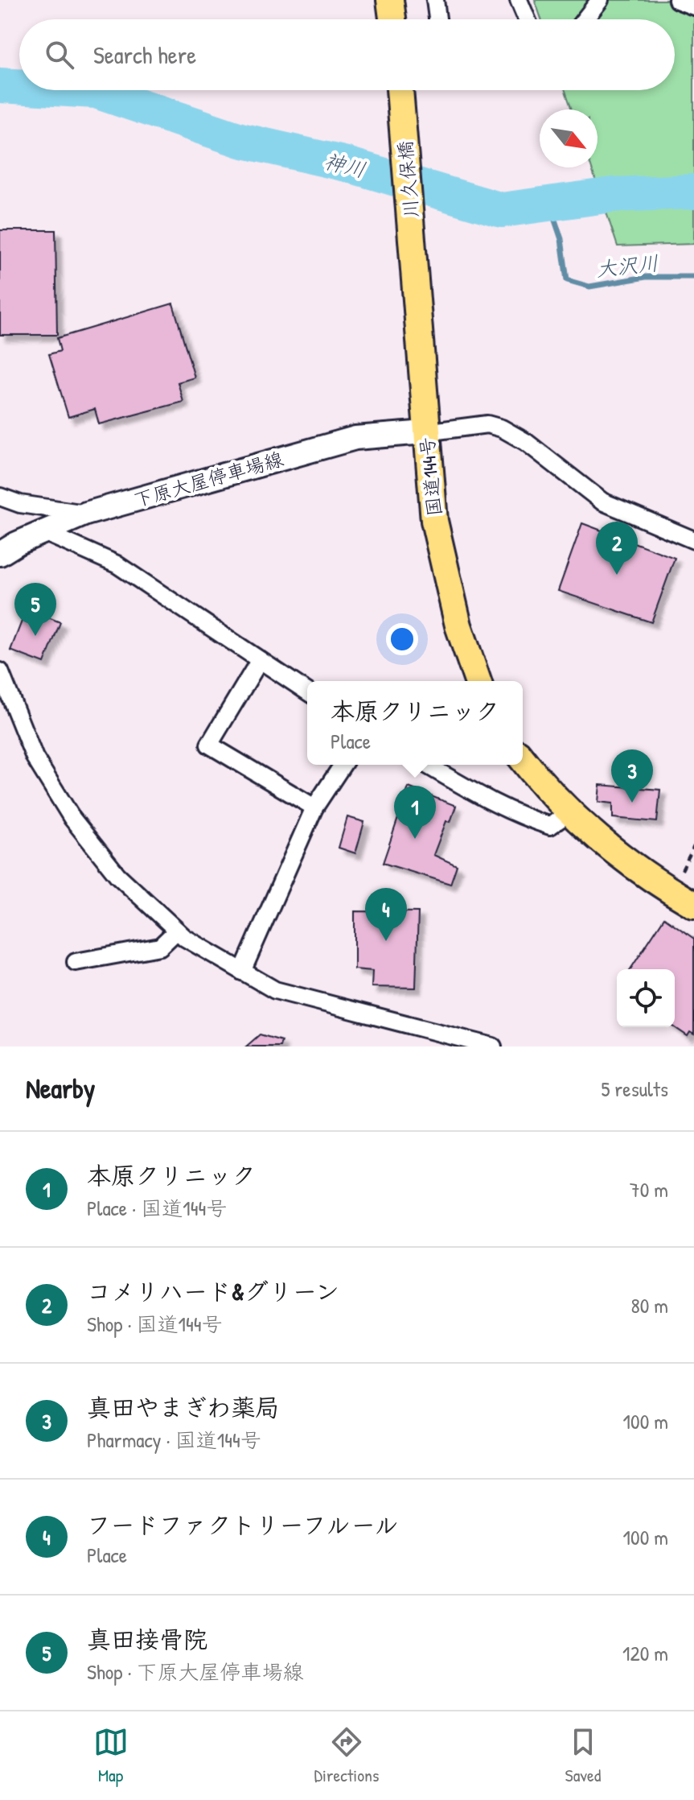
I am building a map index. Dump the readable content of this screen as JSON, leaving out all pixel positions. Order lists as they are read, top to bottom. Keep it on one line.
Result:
{"streets":{"highway":["川久保橋","国道144号"],"main road":["下原大屋停車場線"]},"crossings":[["川久保橋","国道144号"],["国道144号","下原大屋停車場線"]],"water":["神川","大沢川"],"north":"bottom right","page":{"search":"Search here","pins":["2","5","3","1","4"],"popup":["本原クリニック","Place"],"heading":["Nearby","5 results"],"list":[{"mark":"1","name":"本原クリニック","note":"Place · 国道144号","value":"70 m"},{"mark":"2","name":"コメリハード&グリーン","note":"Shop · 国道144号","value":"80 m"},{"mark":"3","name":"真田やまぎわ薬局","note":"Pharmacy · 国道144号","value":"100 m"},{"mark":"4","name":"フードファクトリーフルール","note":"Place","value":"100 m"},{"mark":"5","name":"真田接骨院","note":"Shop · 下原大屋停車場線","value":"120 m"}],"nav":["Map","Directions","Saved"]}}
